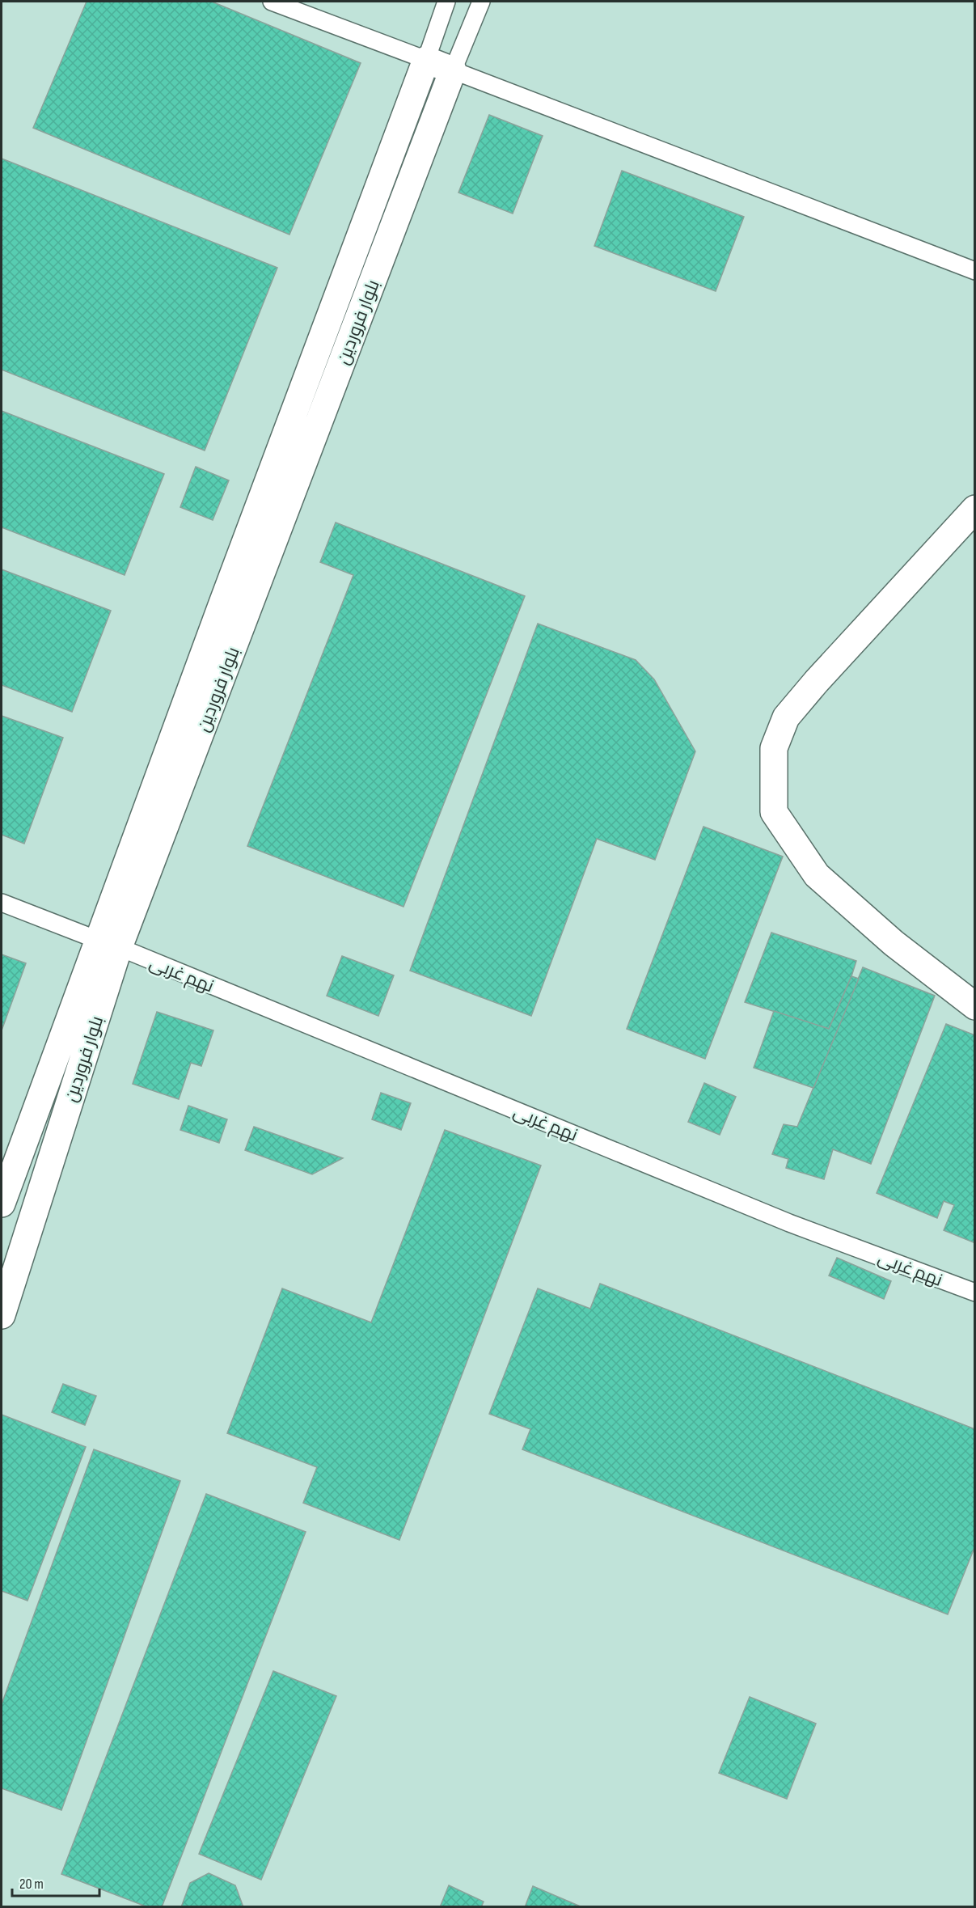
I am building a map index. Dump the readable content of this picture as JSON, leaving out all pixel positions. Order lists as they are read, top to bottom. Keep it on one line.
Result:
{"streets":{"street":["بلوار فروردین"],"lane":["نهم غربی"]},"crossings":[["بلوار فروردین","نهم غربی"]],"scale_bar":"20 m"}
